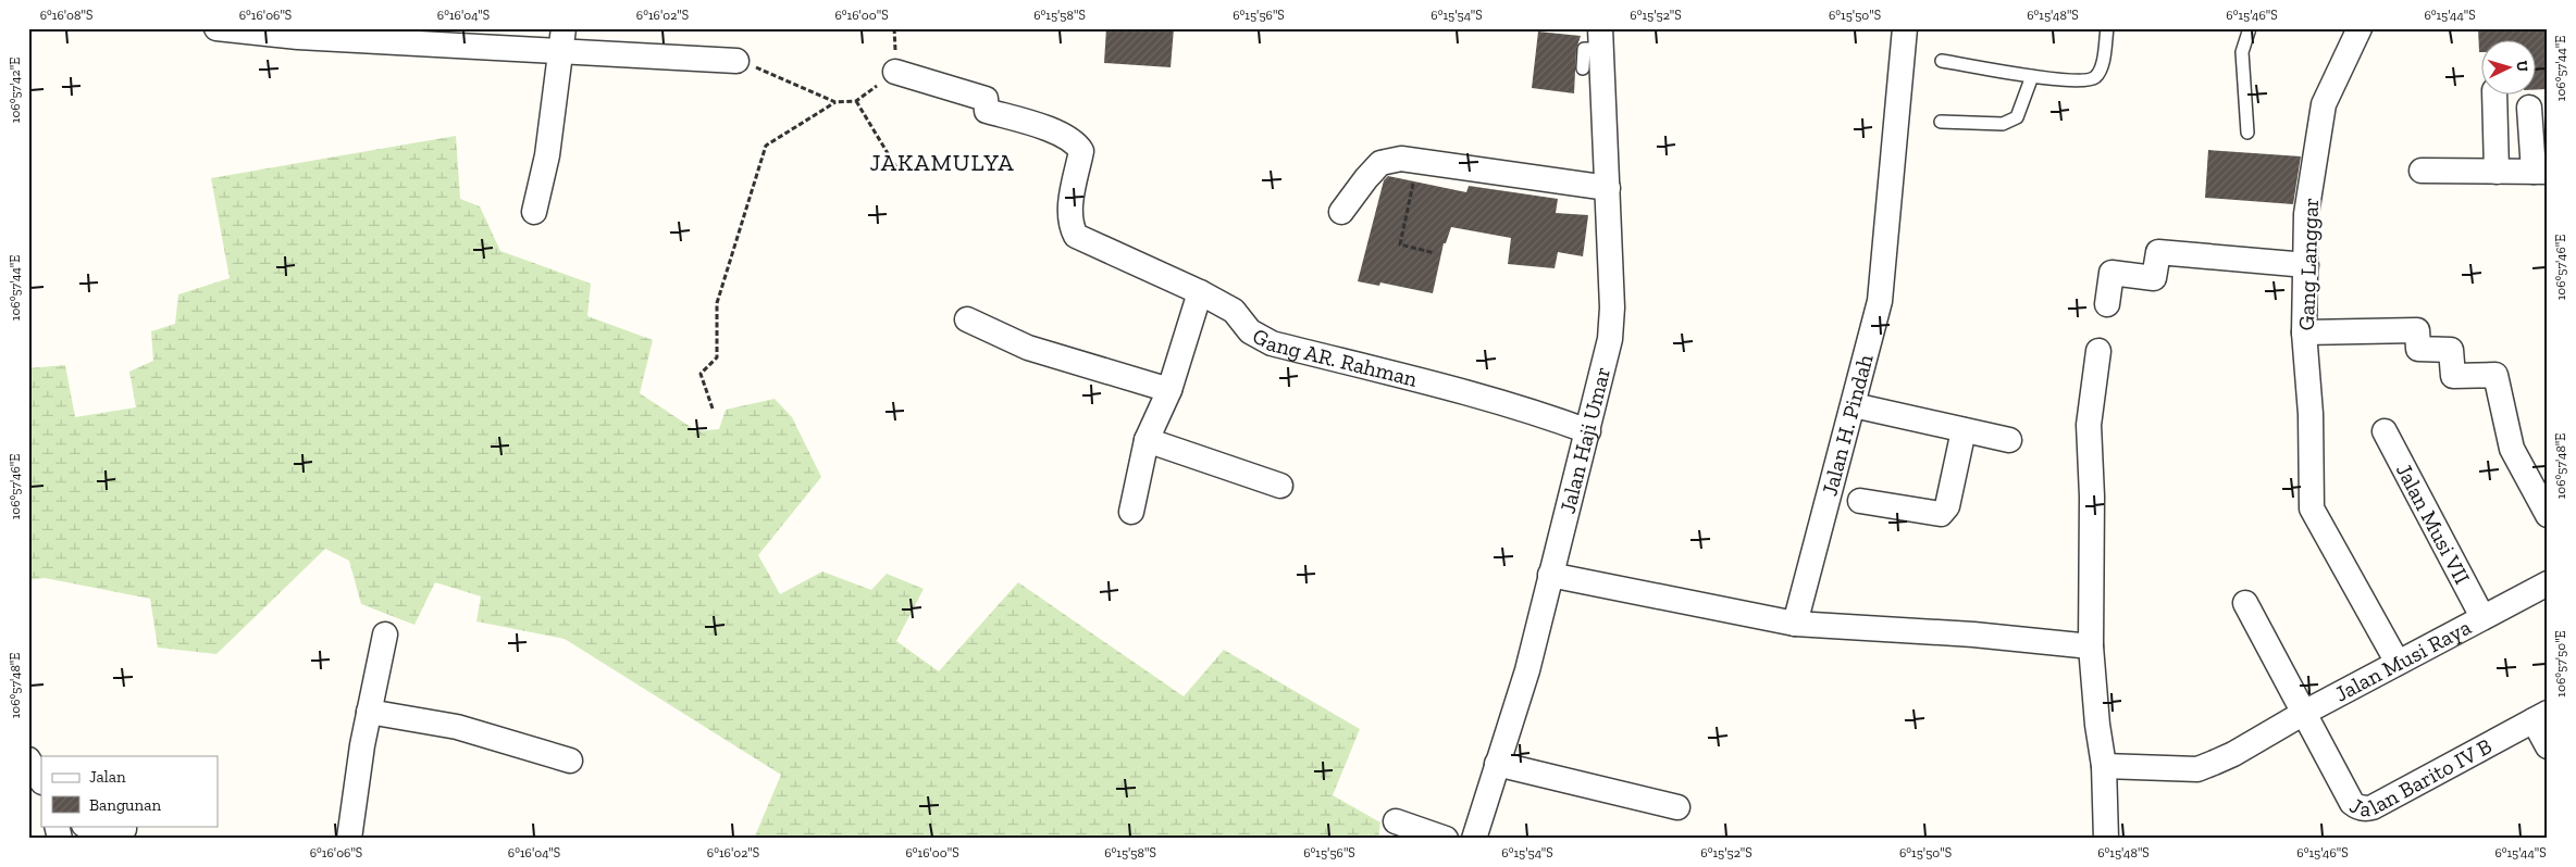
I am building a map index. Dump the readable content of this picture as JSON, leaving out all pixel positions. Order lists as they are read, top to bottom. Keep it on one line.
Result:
{"streets":{"street":["Gang Langgar","Gang AR. Rahman","Jalan H. Pindah","Jalan Haji Umar","Jalan Musi VII","Jalan Musi Raya","Jalan Barito IV B"]},"crossings":[["Gang Langgar","Jalan Musi Raya"],["Gang AR. Rahman","Jalan Haji Umar"],["Jalan Musi VII","Jalan Musi Raya"],["Jalan Musi Raya","Jalan Barito IV B"]],"districts":["JAKAMULYA"],"legend":["Jalan","Bangunan"],"north":"right","coordinates":["6°16'08\"S","6°16'06\"S","6°16'04\"S","6°16'02\"S","6°16'00\"S","6°15'58\"S","6°15'56\"S","6°15'54\"S","6°15'52\"S","6°15'50\"S","6°15'48\"S","6°15'46\"S","6°15'44\"S","106°57'44\"E","106°57'42\"E","106°57'46\"E","106°57'48\"E","106°57'50\"E"]}
